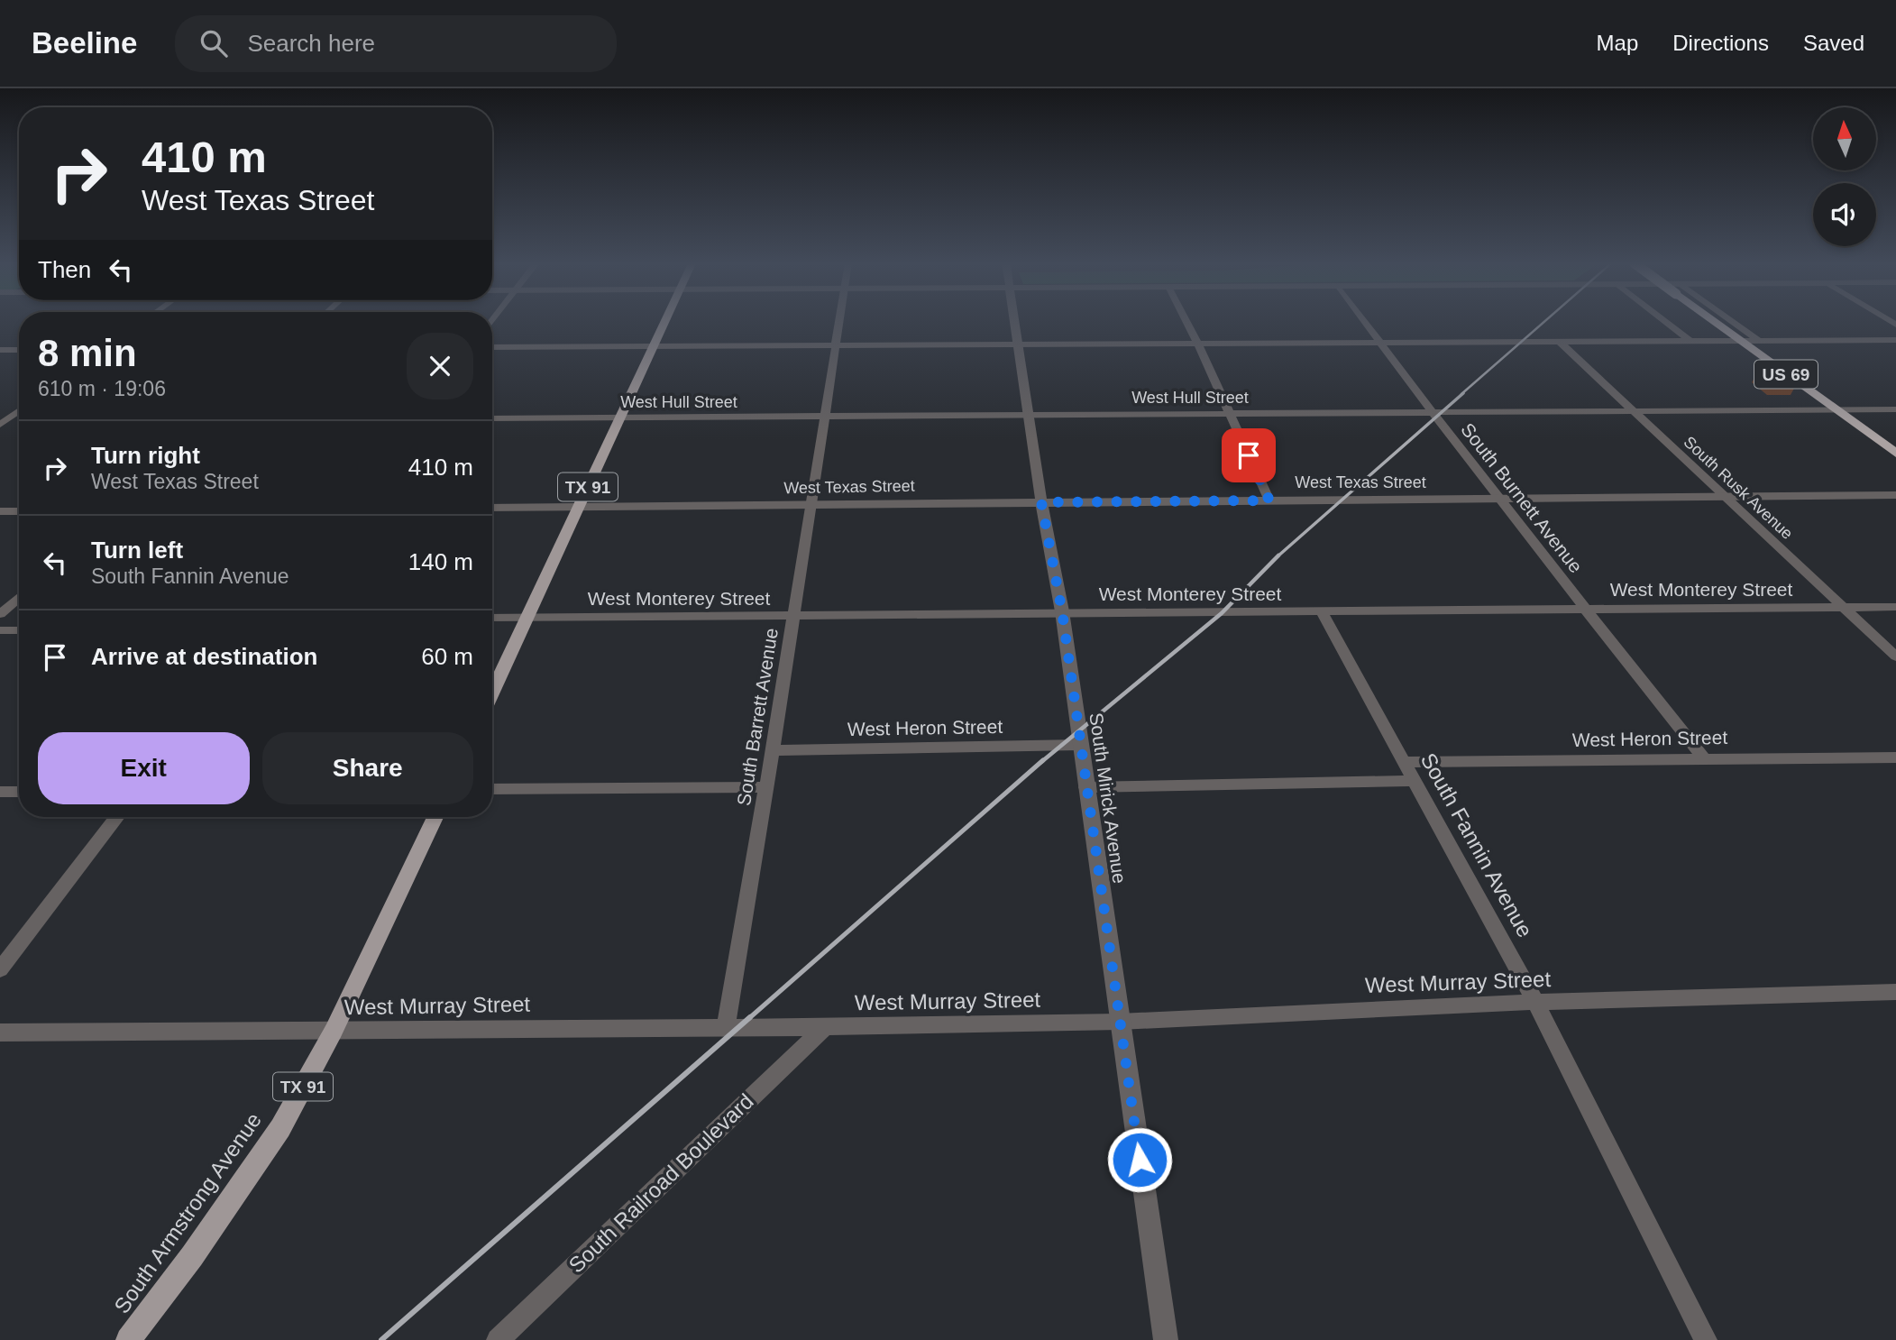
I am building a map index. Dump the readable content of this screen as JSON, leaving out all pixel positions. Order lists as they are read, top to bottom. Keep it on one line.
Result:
{"streets":{"highway":["US 69"],"main road":["TX 91","South Armstrong Avenue"],"street":["West Hull Street","West Texas Street","South Rusk Avenue","South Burnett Avenue","West Monterey Street","South Barrett Avenue","West Heron Street","South Mirick Avenue","South Fannin Avenue","West Murray Street","South Railroad Boulevard"]},"crossings":[["US 69","West Hull Street"],["West Hull Street","TX 91"],["West Hull Street","South Rusk Avenue"],["West Hull Street","South Burnett Avenue"],["West Hull Street","South Barrett Avenue"],["West Hull Street","South Mirick Avenue"],["West Texas Street","TX 91"],["West Texas Street","South Rusk Avenue"],["West Texas Street","South Burnett Avenue"],["West Texas Street","South Barrett Avenue"],["West Texas Street","South Mirick Avenue"],["TX 91","West Monterey Street"],["South Rusk Avenue","West Monterey Street"],["South Burnett Avenue","West Monterey Street"],["South Burnett Avenue","West Heron Street"],["West Monterey Street","South Barrett Avenue"],["West Monterey Street","South Mirick Avenue"],["West Monterey Street","South Fannin Avenue"],["South Barrett Avenue","West Heron Street"],["South Barrett Avenue","West Murray Street"],["West Heron Street","South Mirick Avenue"],["West Heron Street","South Fannin Avenue"],["South Mirick Avenue","West Murray Street"],["South Fannin Avenue","West Murray Street"],["West Murray Street","South Railroad Boulevard"],["West Murray Street","South Armstrong Avenue"]],"north":"top","page":{"header":"Beeline","search":"Search here","nav":["Map","Directions","Saved"],"turn":["410 m","West Texas Street"],"then":"Then","heading":["8 min","610 m · 19:06"],"list":[{"name":"Turn right","note":"West Texas Street","value":"410 m"},{"name":"Turn left","note":"South Fannin Avenue","value":"140 m"},{"name":"Arrive at destination","value":"60 m"}],"buttons":["Exit","Share"]}}
